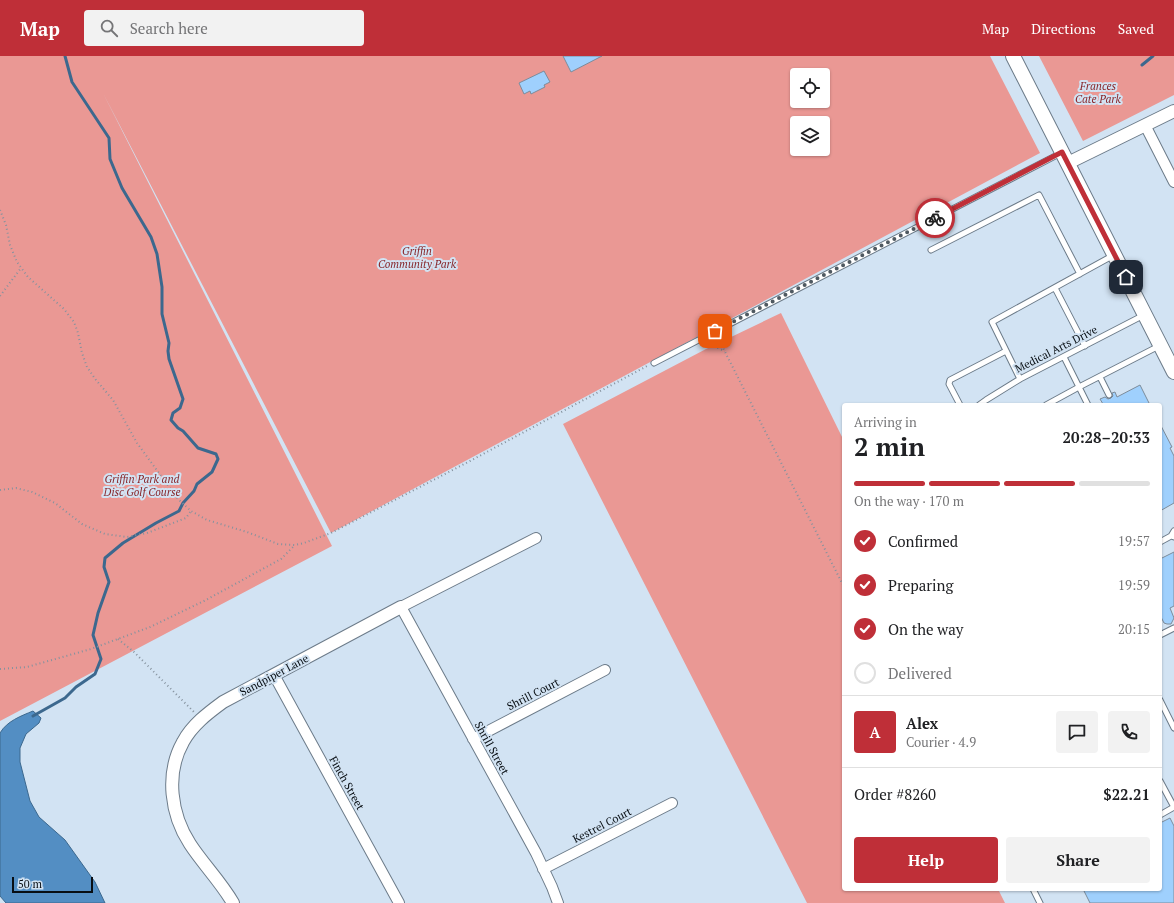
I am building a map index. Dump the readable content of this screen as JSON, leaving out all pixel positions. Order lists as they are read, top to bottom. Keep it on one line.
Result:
{"streets":{"street":["Sandpiper Lane","Shrill Court","Shrill Street","Finch Street","Kestrel Court"],"lane":["Medical Arts Drive"]},"crossings":[["Sandpiper Lane","Shrill Street"],["Sandpiper Lane","Finch Street"],["Shrill Court","Shrill Street"],["Shrill Street","Kestrel Court"]],"parks":["Frances Cate Park","Griffin Community Park","Griffin Park and Disc Golf Course"],"scale_bar":"50 m","page":{"header":"Map","search":"Search here","nav":["Map","Directions","Saved"],"heading":["2 min","Arriving in","20:28–20:33"],"panel":["Alex","Courier · 4.9","Order #8260","$22.21"],"bar":"On the way · 170 m","list":[["Confirmed","19:57"],["Preparing","19:59"],["On the way","20:15"],"Delivered"],"round":"A","buttons":["Help","Share"],"scale":"50 m"}}
